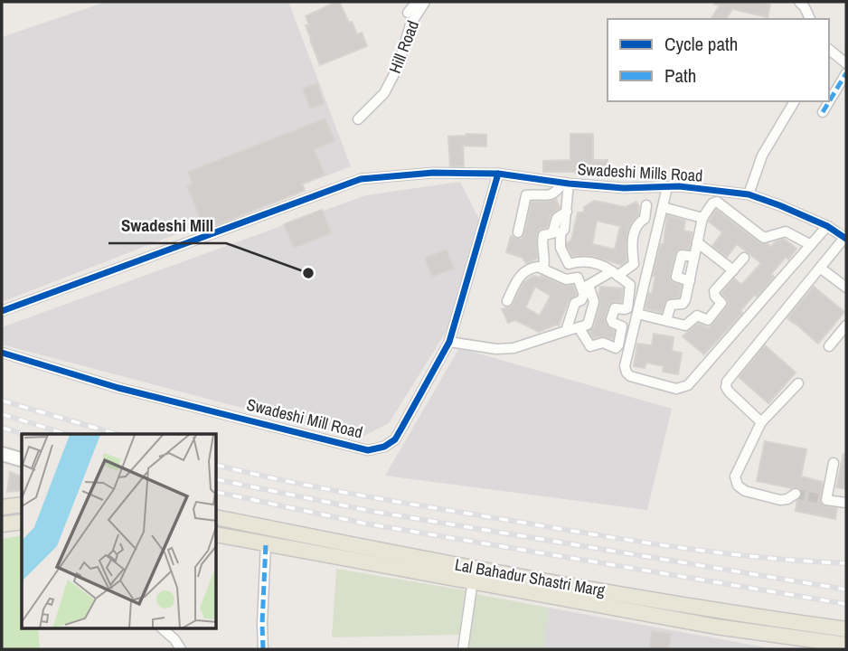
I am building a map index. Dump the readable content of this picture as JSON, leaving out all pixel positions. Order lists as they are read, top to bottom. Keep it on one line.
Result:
{"streets":{"main road":["Lal Bahadur Shastri Marg"],"street":["Hill Road","Swadeshi Mills Road","Swadeshi Mill Road"]},"crossings":[["Swadeshi Mills Road","Swadeshi Mill Road"]],"places":["Swadeshi Mill"],"legend":["Cycle path","Path"]}
